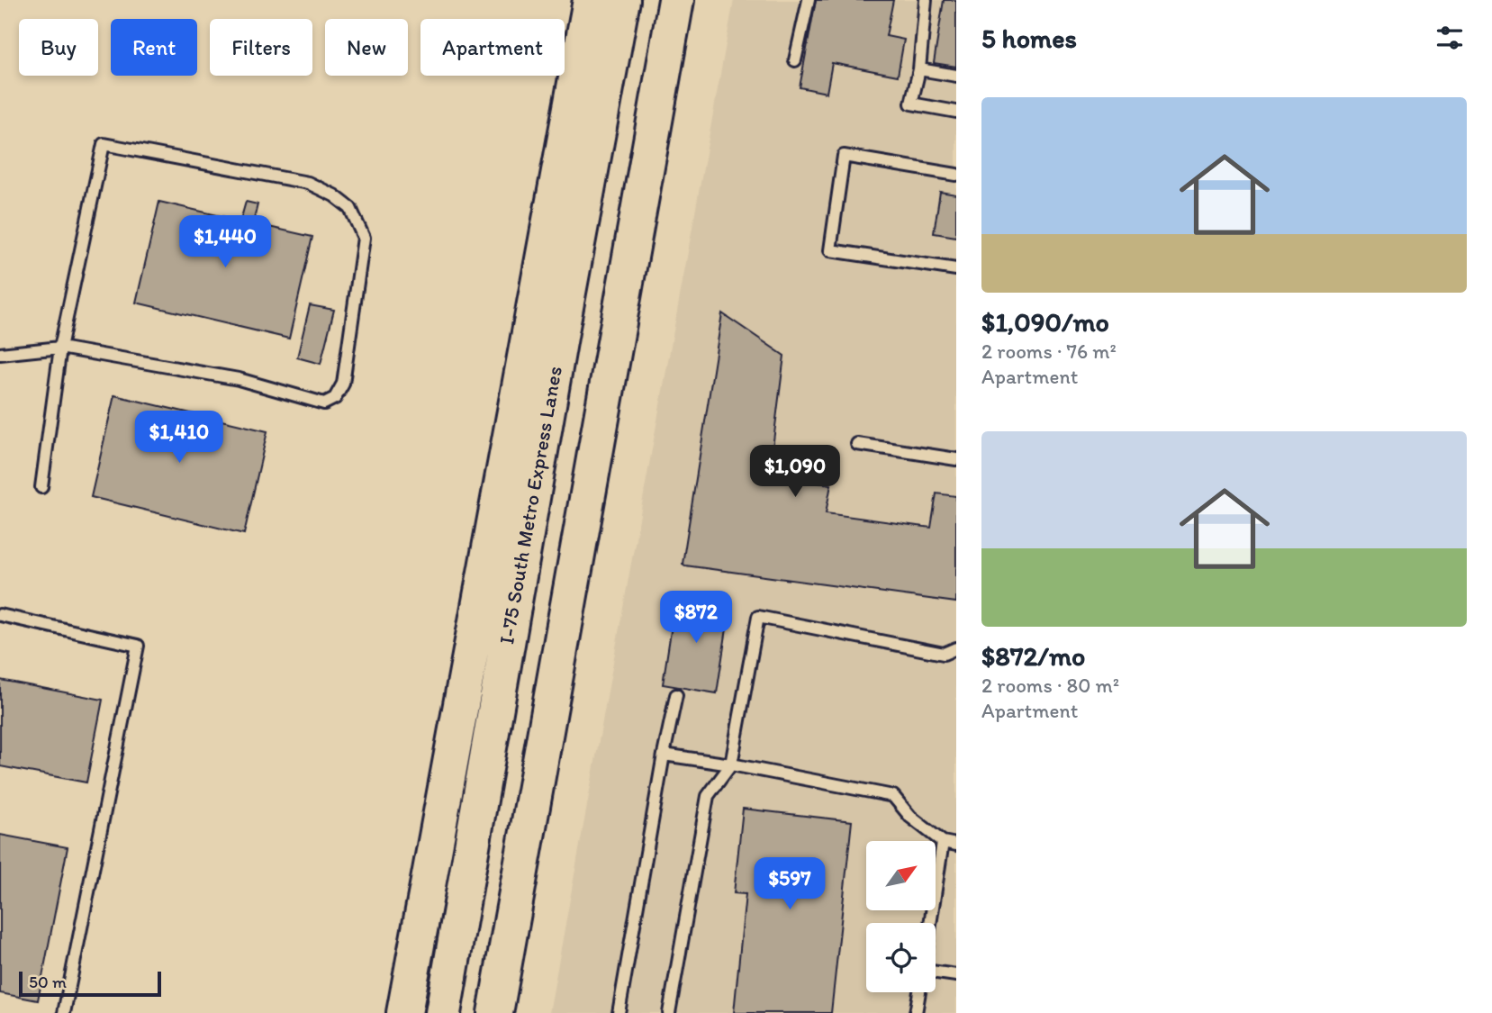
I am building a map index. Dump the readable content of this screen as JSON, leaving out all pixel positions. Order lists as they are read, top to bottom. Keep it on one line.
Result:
{"streets":{"highway":["I-75 South Metro Express Lanes"]},"scale_bar":"50 m","north":"top right","page":{"heading":"5 homes","chip":["Buy","Rent","Filters","New","Apartment"],"list":[{"name":"$1,090/mo","note":"2 rooms · 76 m² · Apartment"},{"name":"$872/mo","note":"2 rooms · 80 m² · Apartment"}],"price":["$1,440","$1,410","$1,090","$872","$597"],"scale":"50 m"}}
